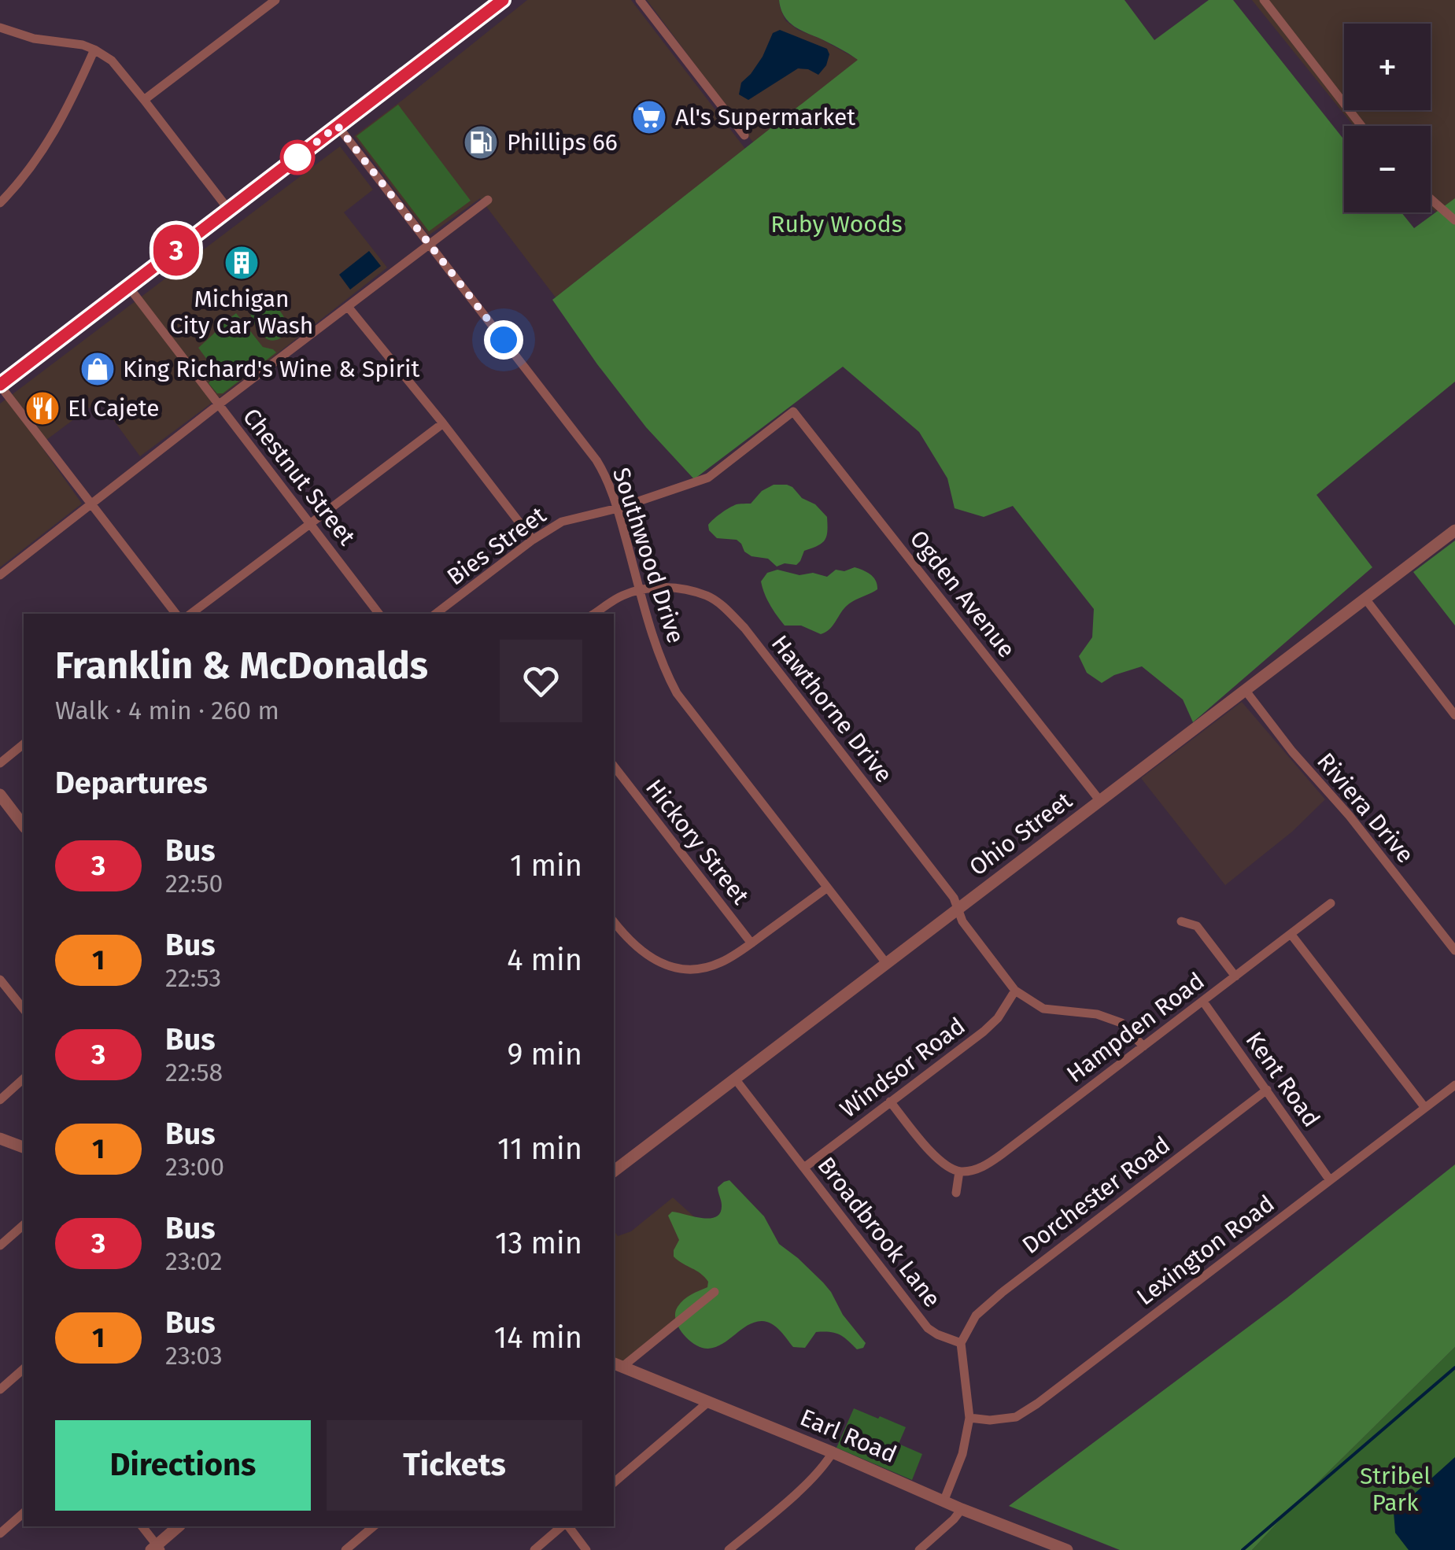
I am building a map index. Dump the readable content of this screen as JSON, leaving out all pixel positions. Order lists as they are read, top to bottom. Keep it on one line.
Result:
{"streets":{"street":["Chestnut Street","Bies Street","Southwood Drive","Ogden Avenue","Hawthorne Drive","Riviera Drive","Ohio Street","Hickory Street","Hampden Road","Windsor Road","Kent Road","Dorchester Road","Broadbrook Lane","Lexington Road","Earl Road"]},"crossings":[["Bies Street","Southwood Drive"],["Bies Street","Ogden Avenue"],["Southwood Drive","Hawthorne Drive"],["Southwood Drive","Ohio Street"],["Ogden Avenue","Ohio Street"],["Hawthorne Drive","Ohio Street"],["Hawthorne Drive","Windsor Road"],["Riviera Drive","Ohio Street"],["Ohio Street","Broadbrook Lane"],["Hampden Road","Kent Road"],["Windsor Road","Broadbrook Lane"],["Kent Road","Dorchester Road"],["Kent Road","Lexington Road"],["Dorchester Road","Broadbrook Lane"]],"parks":["Ruby Woods","Stribel Park"],"places":{"supermarket":["Al's Supermarket"],"fuel station":["Phillips 66"],"building":["Michigan City Car Wash"],"shop":["King Richard's Wine & Spirit"],"restaurant":["El Cajete"]},"lines":["bus line 3"],"page":{"on_map":"3","map_buttons":["+","−"],"heading":[["Franklin & McDonalds","Walk · 4 min · 260 m"],"Departures"],"list":[{"mark":"3","name":"Bus","note":"22:50","value":"1 min"},{"mark":"1","name":"Bus","note":"22:53","value":"4 min"},{"mark":"3","name":"Bus","note":"22:58","value":"9 min"},{"mark":"1","name":"Bus","note":"23:00","value":"11 min"},{"mark":"3","name":"Bus","note":"23:02","value":"13 min"},{"mark":"1","name":"Bus","note":"23:03","value":"14 min"}],"buttons":["Directions","Tickets"]}}
